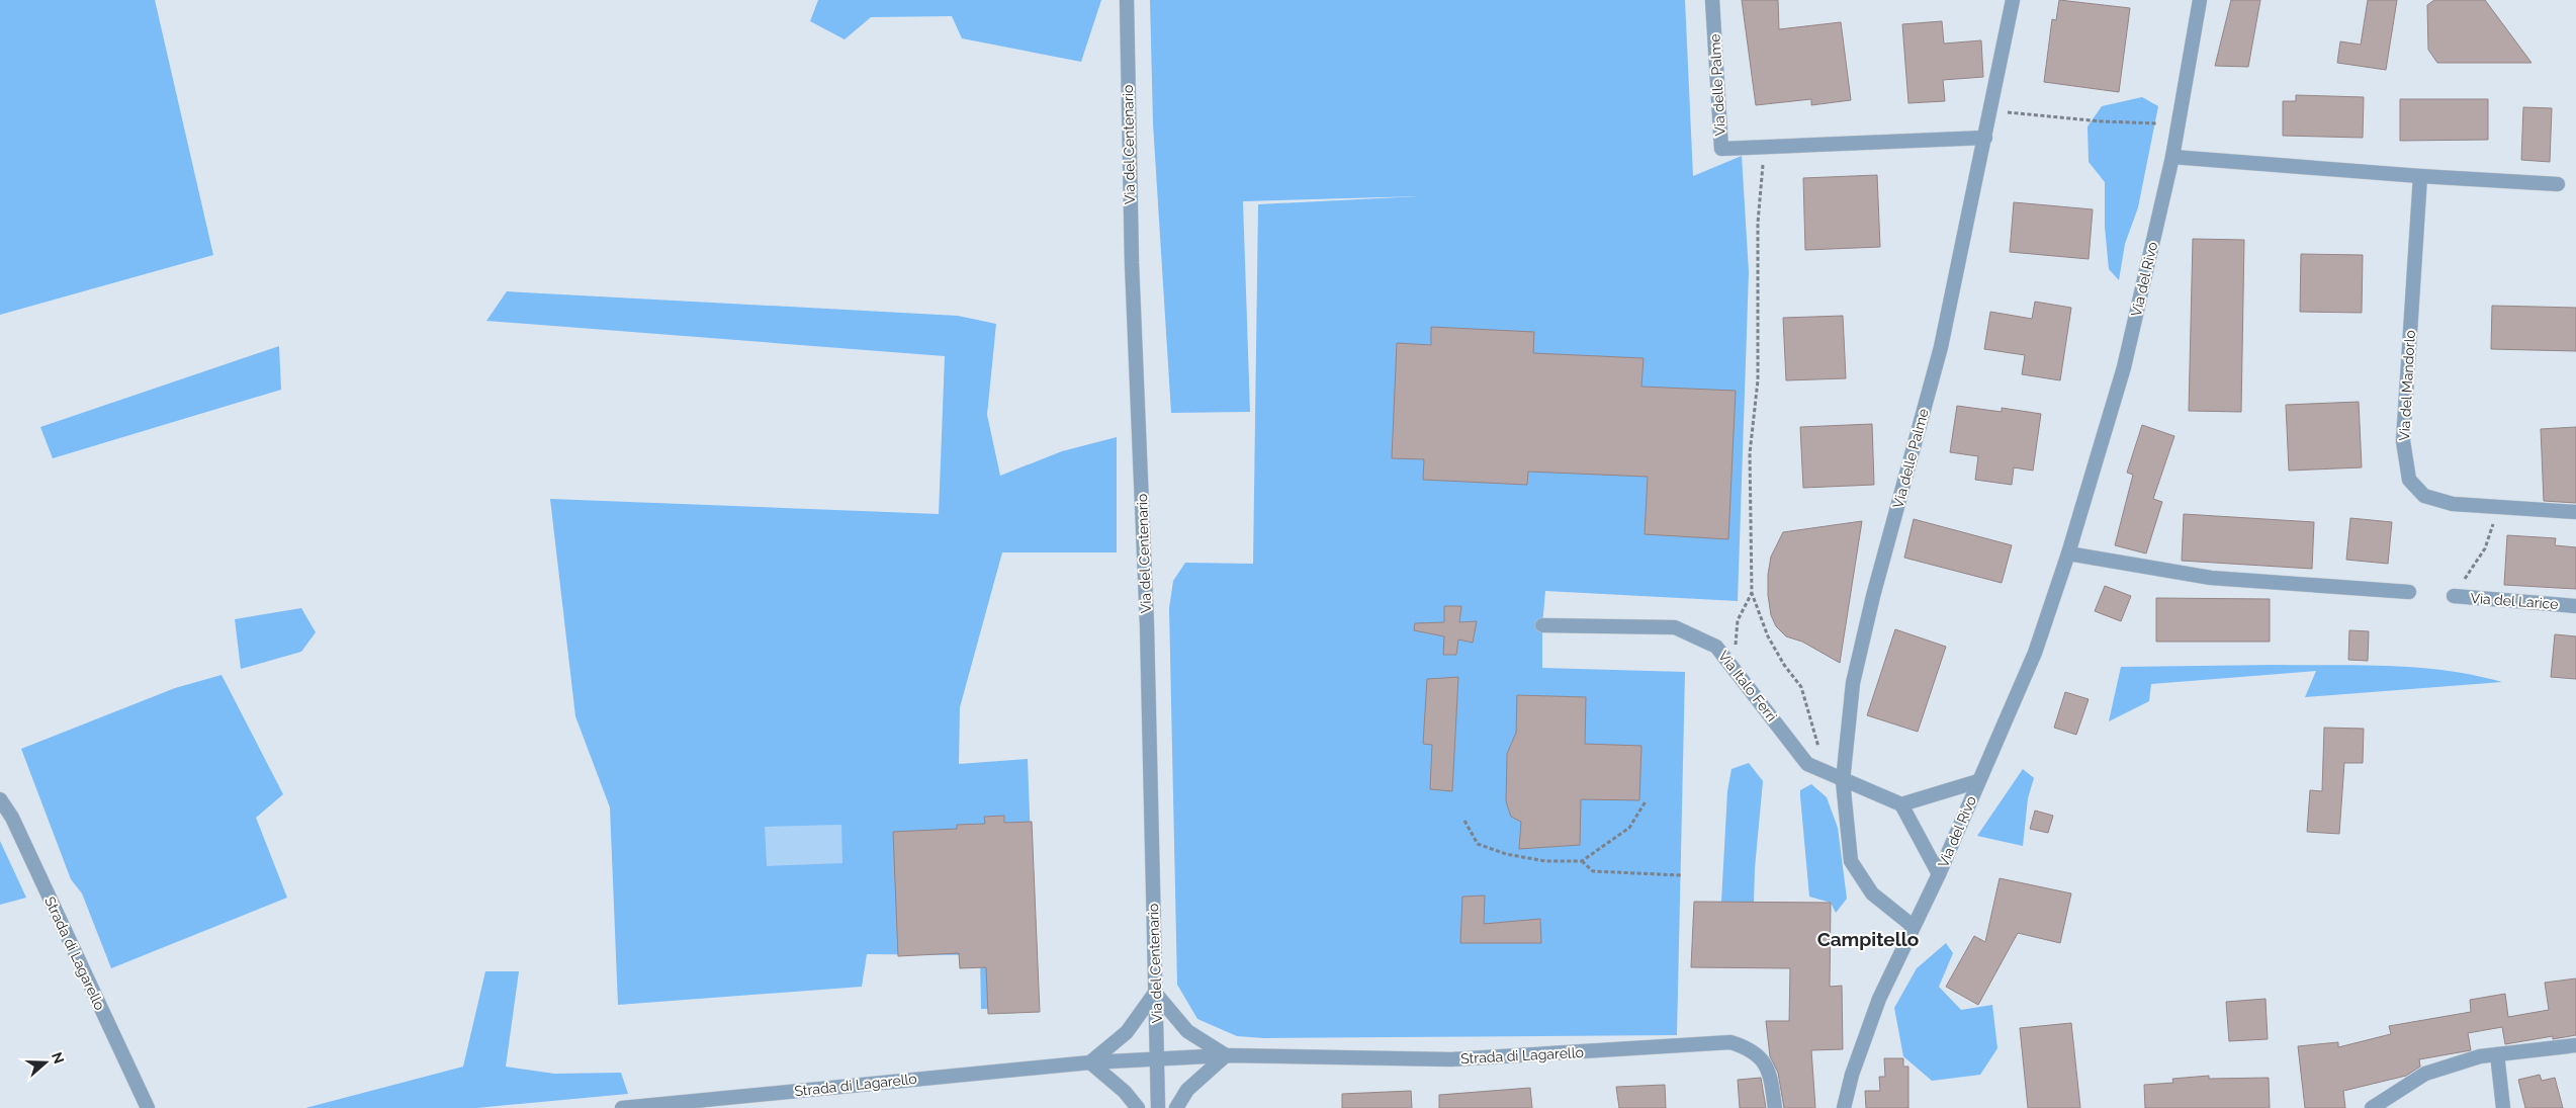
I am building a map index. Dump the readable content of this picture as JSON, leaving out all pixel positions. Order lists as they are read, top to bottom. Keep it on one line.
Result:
{"streets":{"street":["Via delle Palme","Via del Centenario","Via del Rivo","Via del Mandorlo","Via del Larice","Via Italo Ferri","Strada di Lagarello"]},"crossings":[["Via delle Palme","Via del Rivo"],["Via delle Palme","Via Italo Ferri"],["Via del Centenario","Strada di Lagarello"]],"districts":["Campitello"],"north":"right"}
